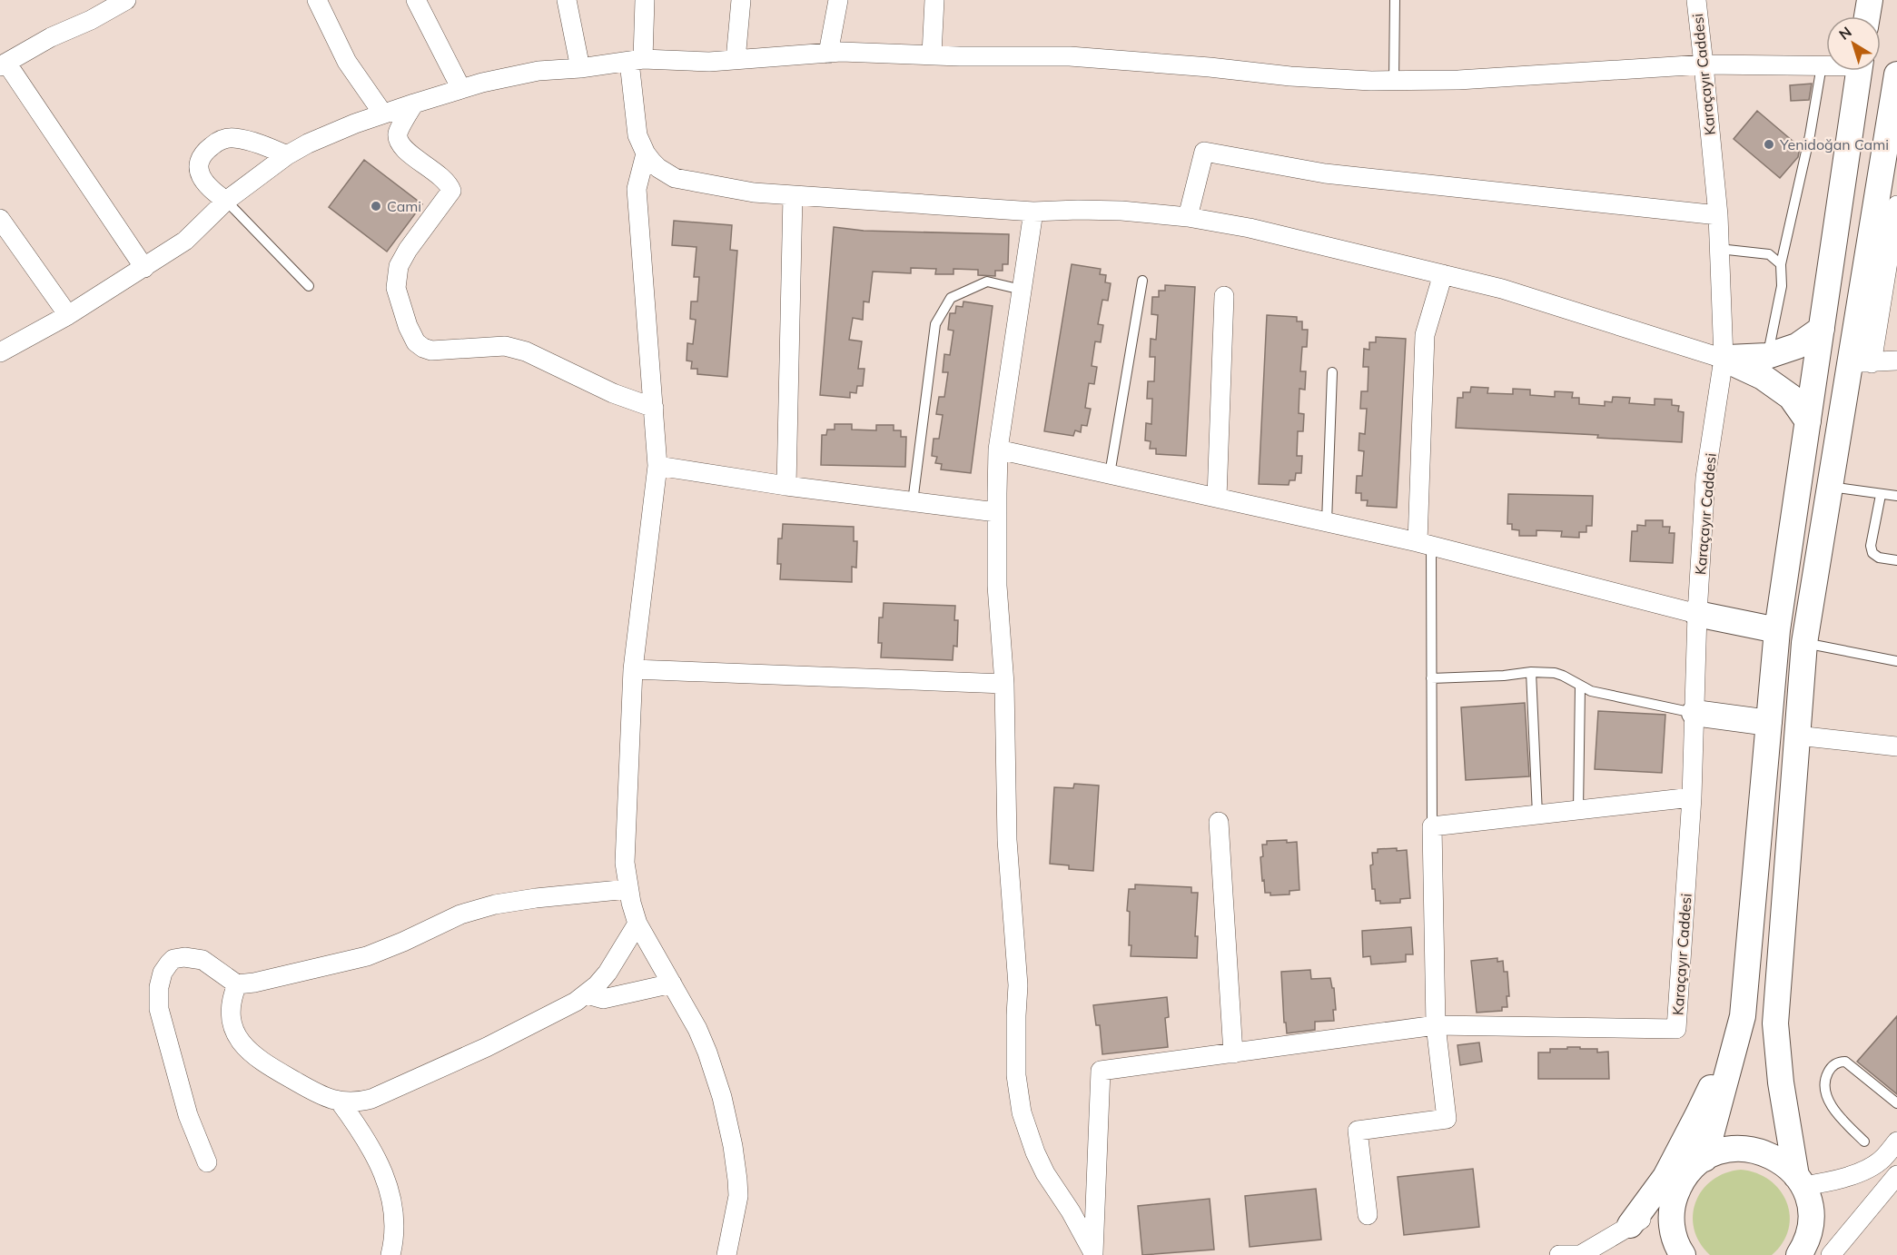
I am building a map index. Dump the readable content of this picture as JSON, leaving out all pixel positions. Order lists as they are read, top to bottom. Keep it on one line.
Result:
{"streets":{"street":["Karaçayır Caddesi"]},"places":["Yenidoğan Cami","Cami"],"north":"top left"}
